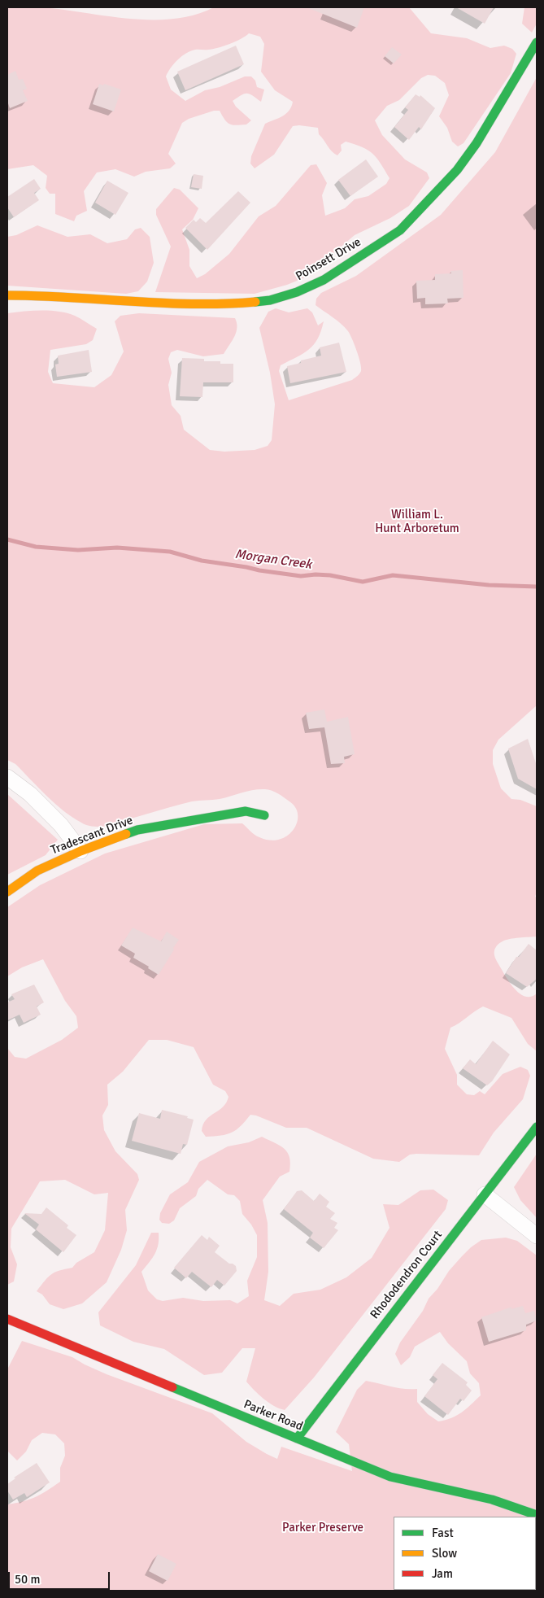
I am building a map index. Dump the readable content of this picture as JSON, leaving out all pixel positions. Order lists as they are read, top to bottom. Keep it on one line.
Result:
{"streets":{"street":["Poinsett Drive","Tradescant Drive","Rhododendron Court","Parker Road"]},"crossings":[["Rhododendron Court","Parker Road"]],"water":["Morgan Creek"],"parks":["William L. Hunt Arboretum","Parker Preserve"],"legend":["Fast","Slow","Jam"],"scale_bar":"50 m"}
